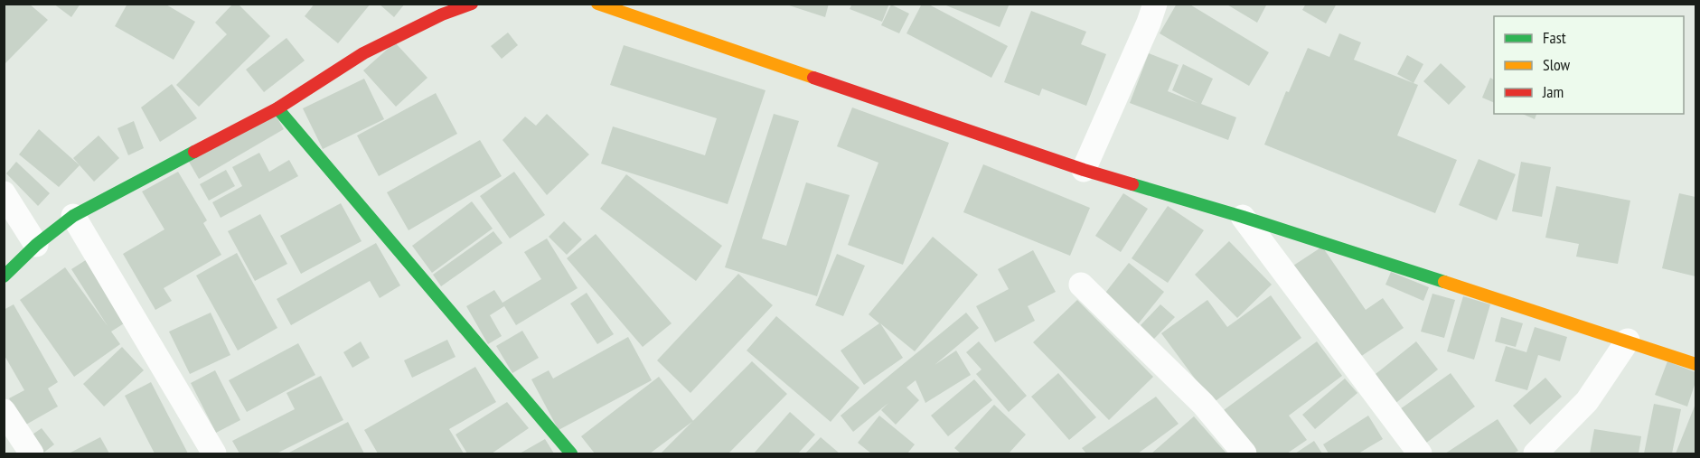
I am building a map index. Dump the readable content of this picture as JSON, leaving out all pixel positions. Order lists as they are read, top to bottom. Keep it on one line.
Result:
{"legend":["Fast","Slow","Jam"]}
